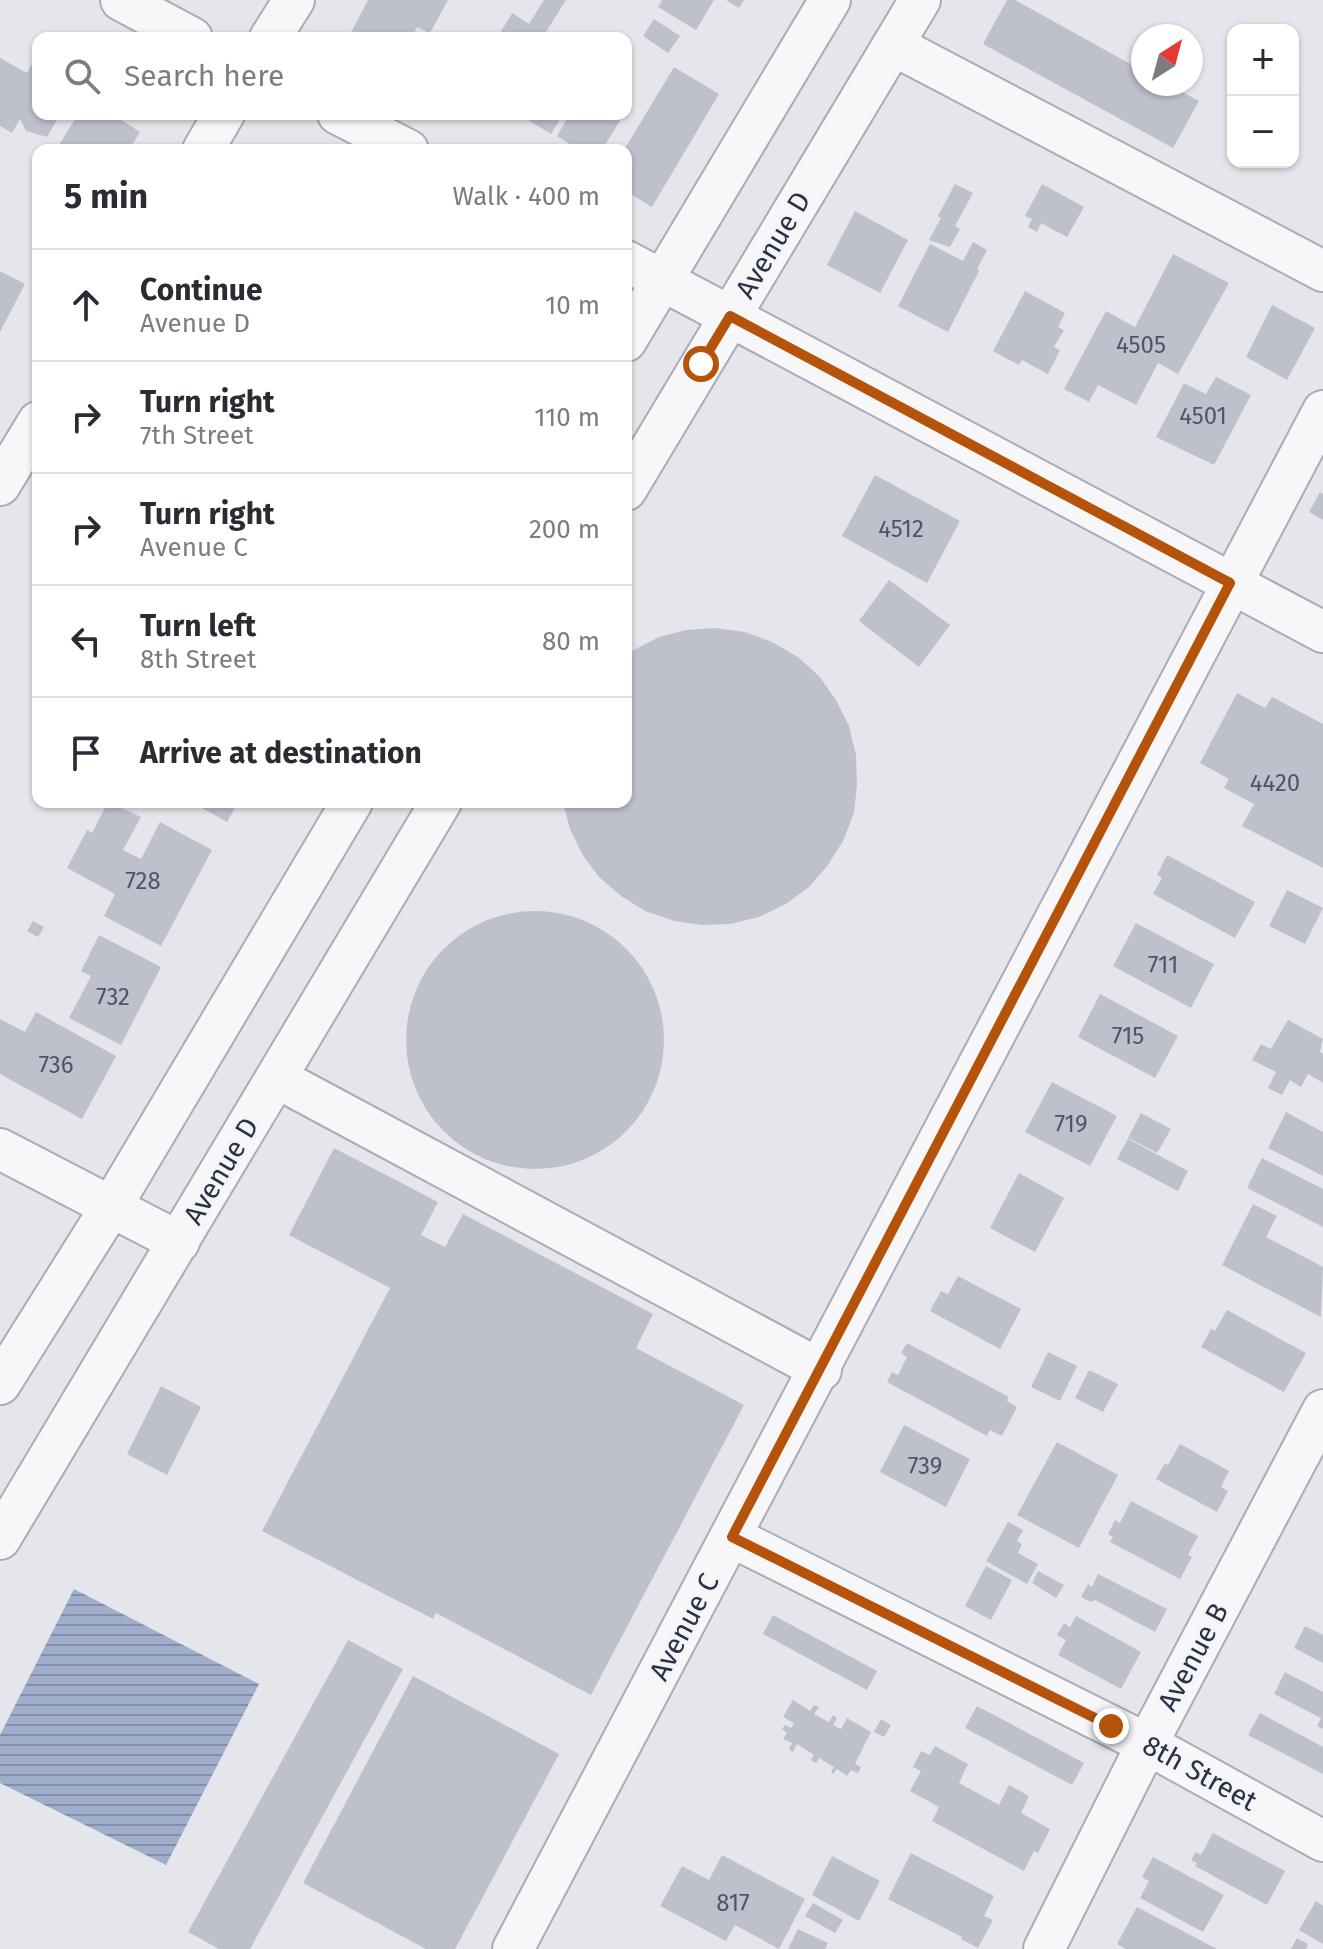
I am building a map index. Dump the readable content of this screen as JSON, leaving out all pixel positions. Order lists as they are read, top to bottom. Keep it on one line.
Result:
{"streets":{"street":["Avenue D","Avenue C","Avenue B","8th Street"]},"crossings":[["Avenue C","8th Street"],["Avenue B","8th Street"]],"house_numbers":["4505","4501","4512","4420","728","711","732","715","736","719","739","817"],"north":"top right","page":{"map_buttons":["+","−"],"search":"Search here","heading":["5 min","Walk · 400 m"],"list":[["Continue","Avenue D","10 m"],["Turn right","7th Street","110 m"],["Turn right","Avenue C","200 m"],["Turn left","8th Street","80 m"],"Arrive at destination"]}}
